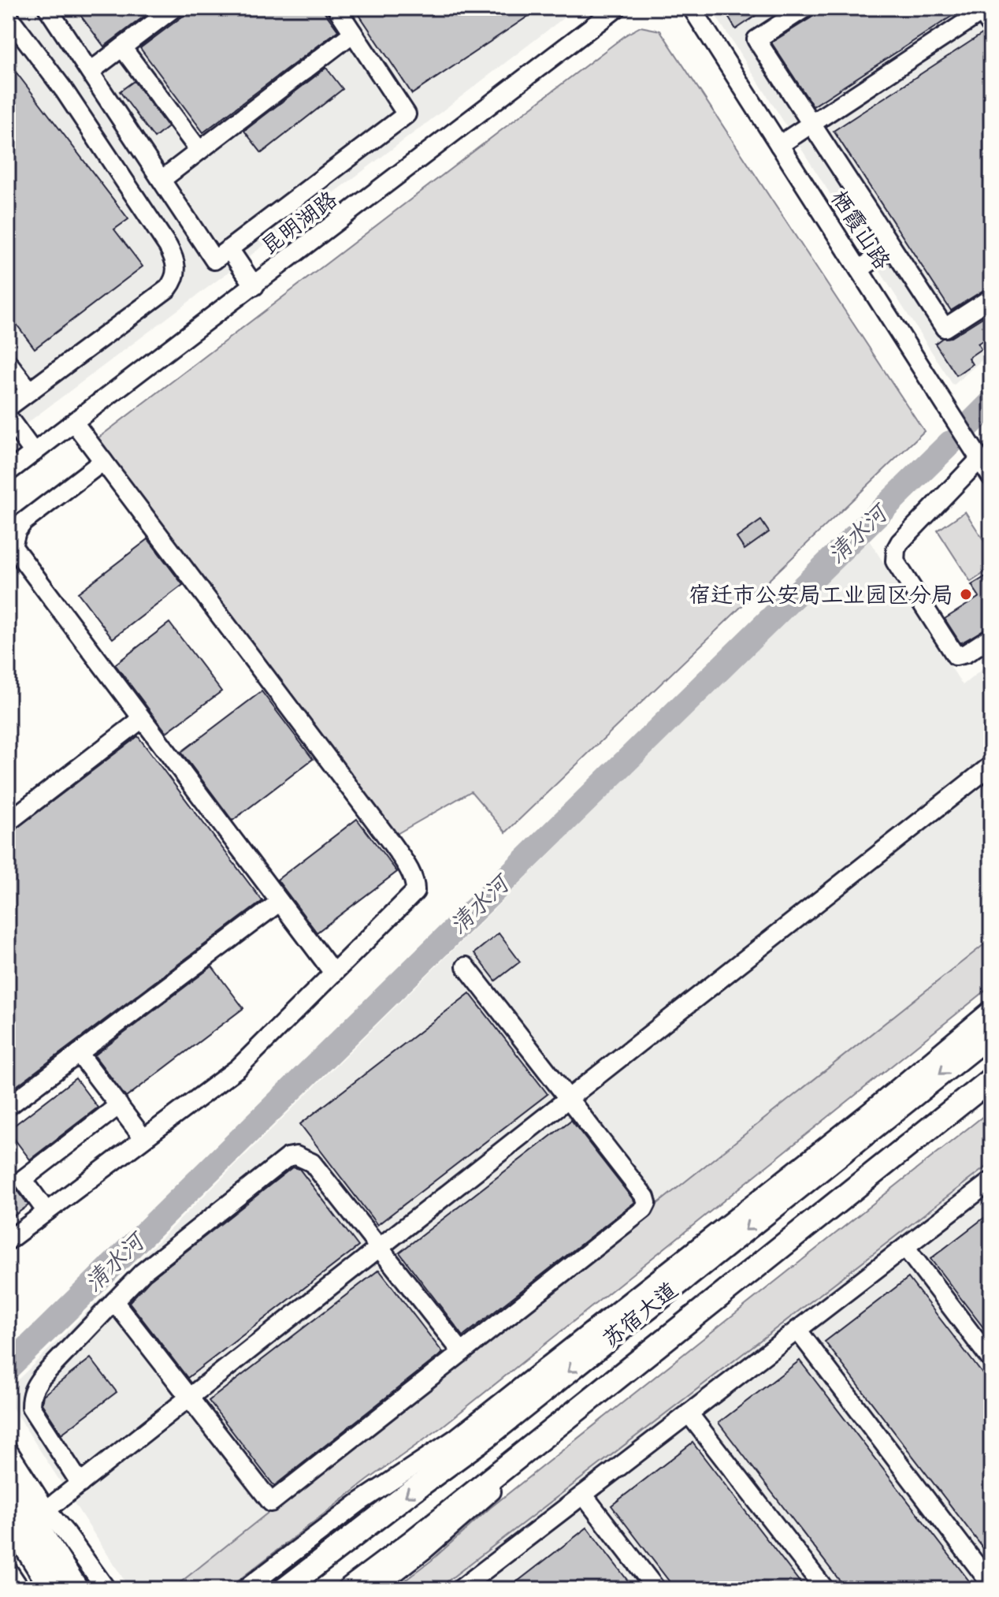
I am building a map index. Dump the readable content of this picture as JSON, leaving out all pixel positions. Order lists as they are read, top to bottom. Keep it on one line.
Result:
{"streets":{"main road":["苏宿大道"],"street":["昆明湖路","栖霞山路"]},"water":["清水河"],"places":["宿迁市公安局工业园区分局"]}
